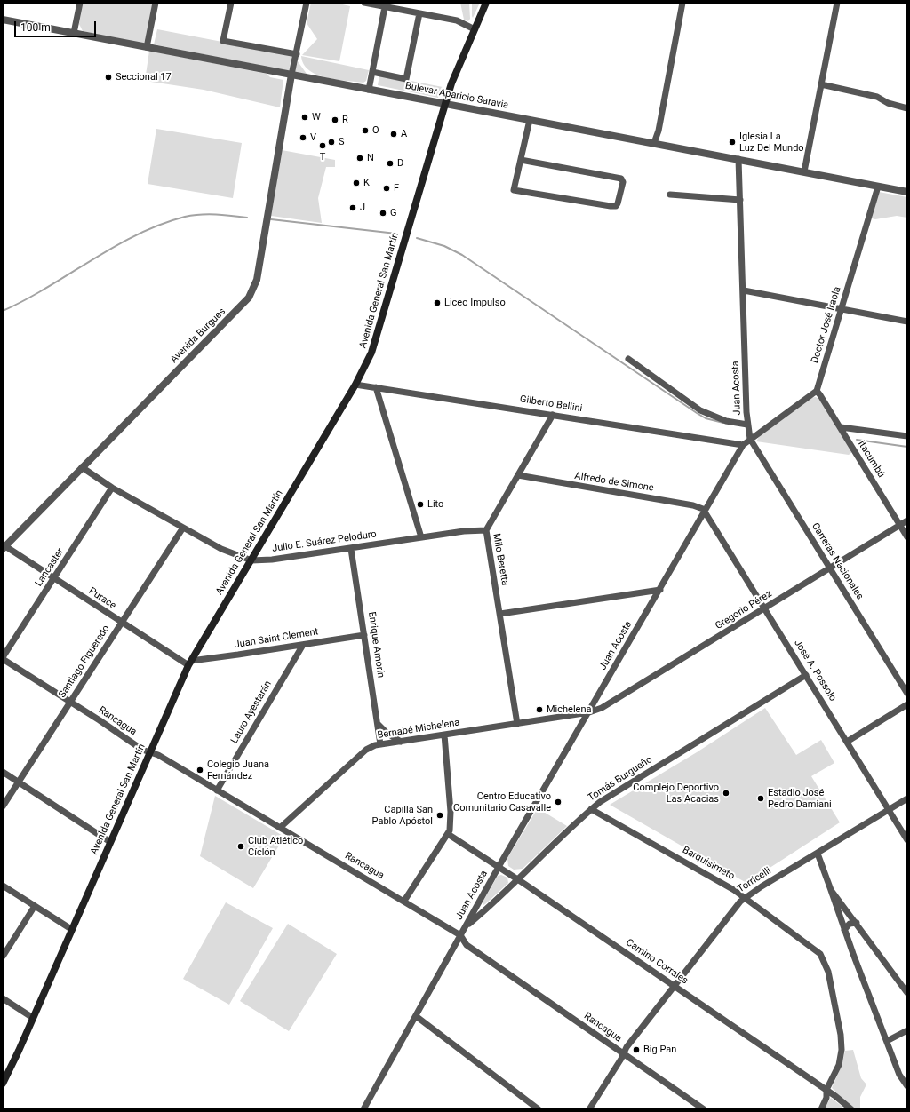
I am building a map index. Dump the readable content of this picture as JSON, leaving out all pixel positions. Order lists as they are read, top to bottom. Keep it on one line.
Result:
{"streets":{"main road":["Avenida General San Martín"],"street":["Bulevar Aparicio Saravia","Doctor José Iraola","Avenida Burgues","Juan Acosta","Gilberto Bellini","Itacumbú","Alfredo de Simone","Julio E. Suárez Peloduro","Milo Beretta","Carreras Nacionales","Lancaster","Purace","Gregorio Pérez","Juan Saint Clement","Enrique Amorín","Santiago Figueredo","José A. Possolo","Lauro Ayestarán","Rancagua","Bernabé Michelena","Tomás Burgueño","Barquisimeto","Torricelli","Camino Corrales"]},"crossings":[["Bulevar Aparicio Saravia","Avenida General San Martín"],["Bulevar Aparicio Saravia","Doctor José Iraola"],["Bulevar Aparicio Saravia","Avenida Burgues"],["Bulevar Aparicio Saravia","Juan Acosta"],["Avenida General San Martín","Gilberto Bellini"],["Avenida General San Martín","Julio E. Suárez Peloduro"],["Avenida General San Martín","Purace"],["Avenida General San Martín","Juan Saint Clement"],["Avenida General San Martín","Rancagua"],["Doctor José Iraola","Itacumbú"],["Avenida Burgues","Julio E. Suárez Peloduro"],["Avenida Burgues","Purace"],["Juan Acosta","Gilberto Bellini"],["Juan Acosta","Alfredo de Simone"],["Juan Acosta","Carreras Nacionales"],["Juan Acosta","Gregorio Pérez"],["Juan Acosta","José A. Possolo"],["Juan Acosta","Rancagua"],["Juan Acosta","Bernabé Michelena"],["Juan Acosta","Tomás Burgueño"],["Juan Acosta","Camino Corrales"],["Gilberto Bellini","Milo Beretta"],["Itacumbú","Gregorio Pérez"],["Alfredo de Simone","Milo Beretta"],["Alfredo de Simone","José A. Possolo"],["Julio E. Suárez Peloduro","Milo Beretta"],["Julio E. Suárez Peloduro","Lancaster"],["Julio E. Suárez Peloduro","Enrique Amorín"],["Julio E. Suárez Peloduro","Santiago Figueredo"],["Milo Beretta","Bernabé Michelena"],["Carreras Nacionales","Gregorio Pérez"],["Lancaster","Purace"],["Lancaster","Rancagua"],["Purace","Juan Saint Clement"],["Purace","Santiago Figueredo"],["Gregorio Pérez","José A. Possolo"],["Gregorio Pérez","Bernabé Michelena"],["Juan Saint Clement","Enrique Amorín"],["Juan Saint Clement","Lauro Ayestarán"],["Enrique Amorín","Bernabé Michelena"],["Santiago Figueredo","Rancagua"],["José A. Possolo","Tomás Burgueño"],["José A. Possolo","Torricelli"],["Lauro Ayestarán","Rancagua"],["Rancagua","Bernabé Michelena"],["Rancagua","Torricelli"],["Tomás Burgueño","Barquisimeto"],["Tomás Burgueño","Camino Corrales"],["Barquisimeto","Torricelli"],["Barquisimeto","Camino Corrales"],["Torricelli","Camino Corrales"]],"places":["Seccional 17","W","R","O","A","V","S","Iglesia La Luz Del Mundo","T","N","D","K","F","J","G","Liceo Impulso","Lito","Michelena","Colegio Juana Fernández","Complejo Deportivo Las Acacias","Estadio José Pedro Damiani","Centro Educativo Comunitario Casavalle","Capilla San Pablo Apóstol","Club Atlético Cíclón","Big Pan"],"scale_bar":"100 m"}
